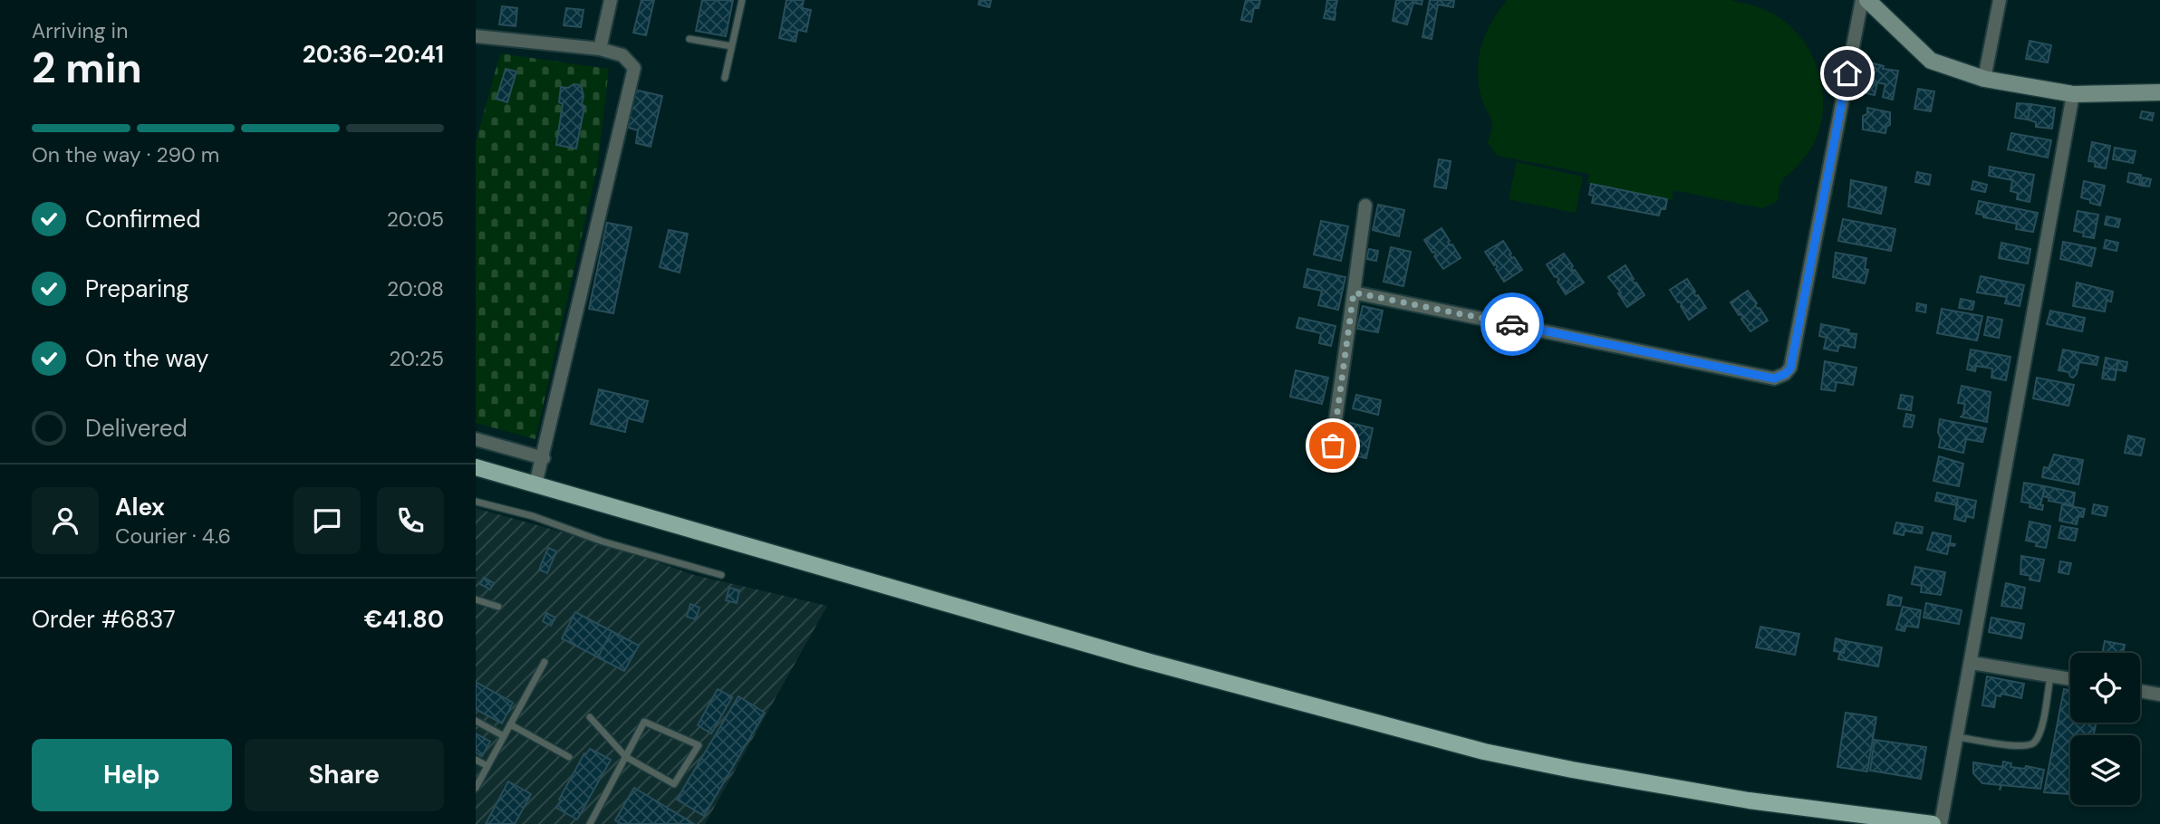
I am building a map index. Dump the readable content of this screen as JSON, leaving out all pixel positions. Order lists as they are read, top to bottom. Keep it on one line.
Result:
{"page":{"heading":["2 min","Arriving in","20:36–20:41"],"panel":["Alex","Courier · 4.6","Order #6837","€41.80"],"bar":"On the way · 290 m","list":[["Confirmed","20:05"],["Preparing","20:08"],["On the way","20:25"],"Delivered"],"buttons":["Help","Share"]}}
